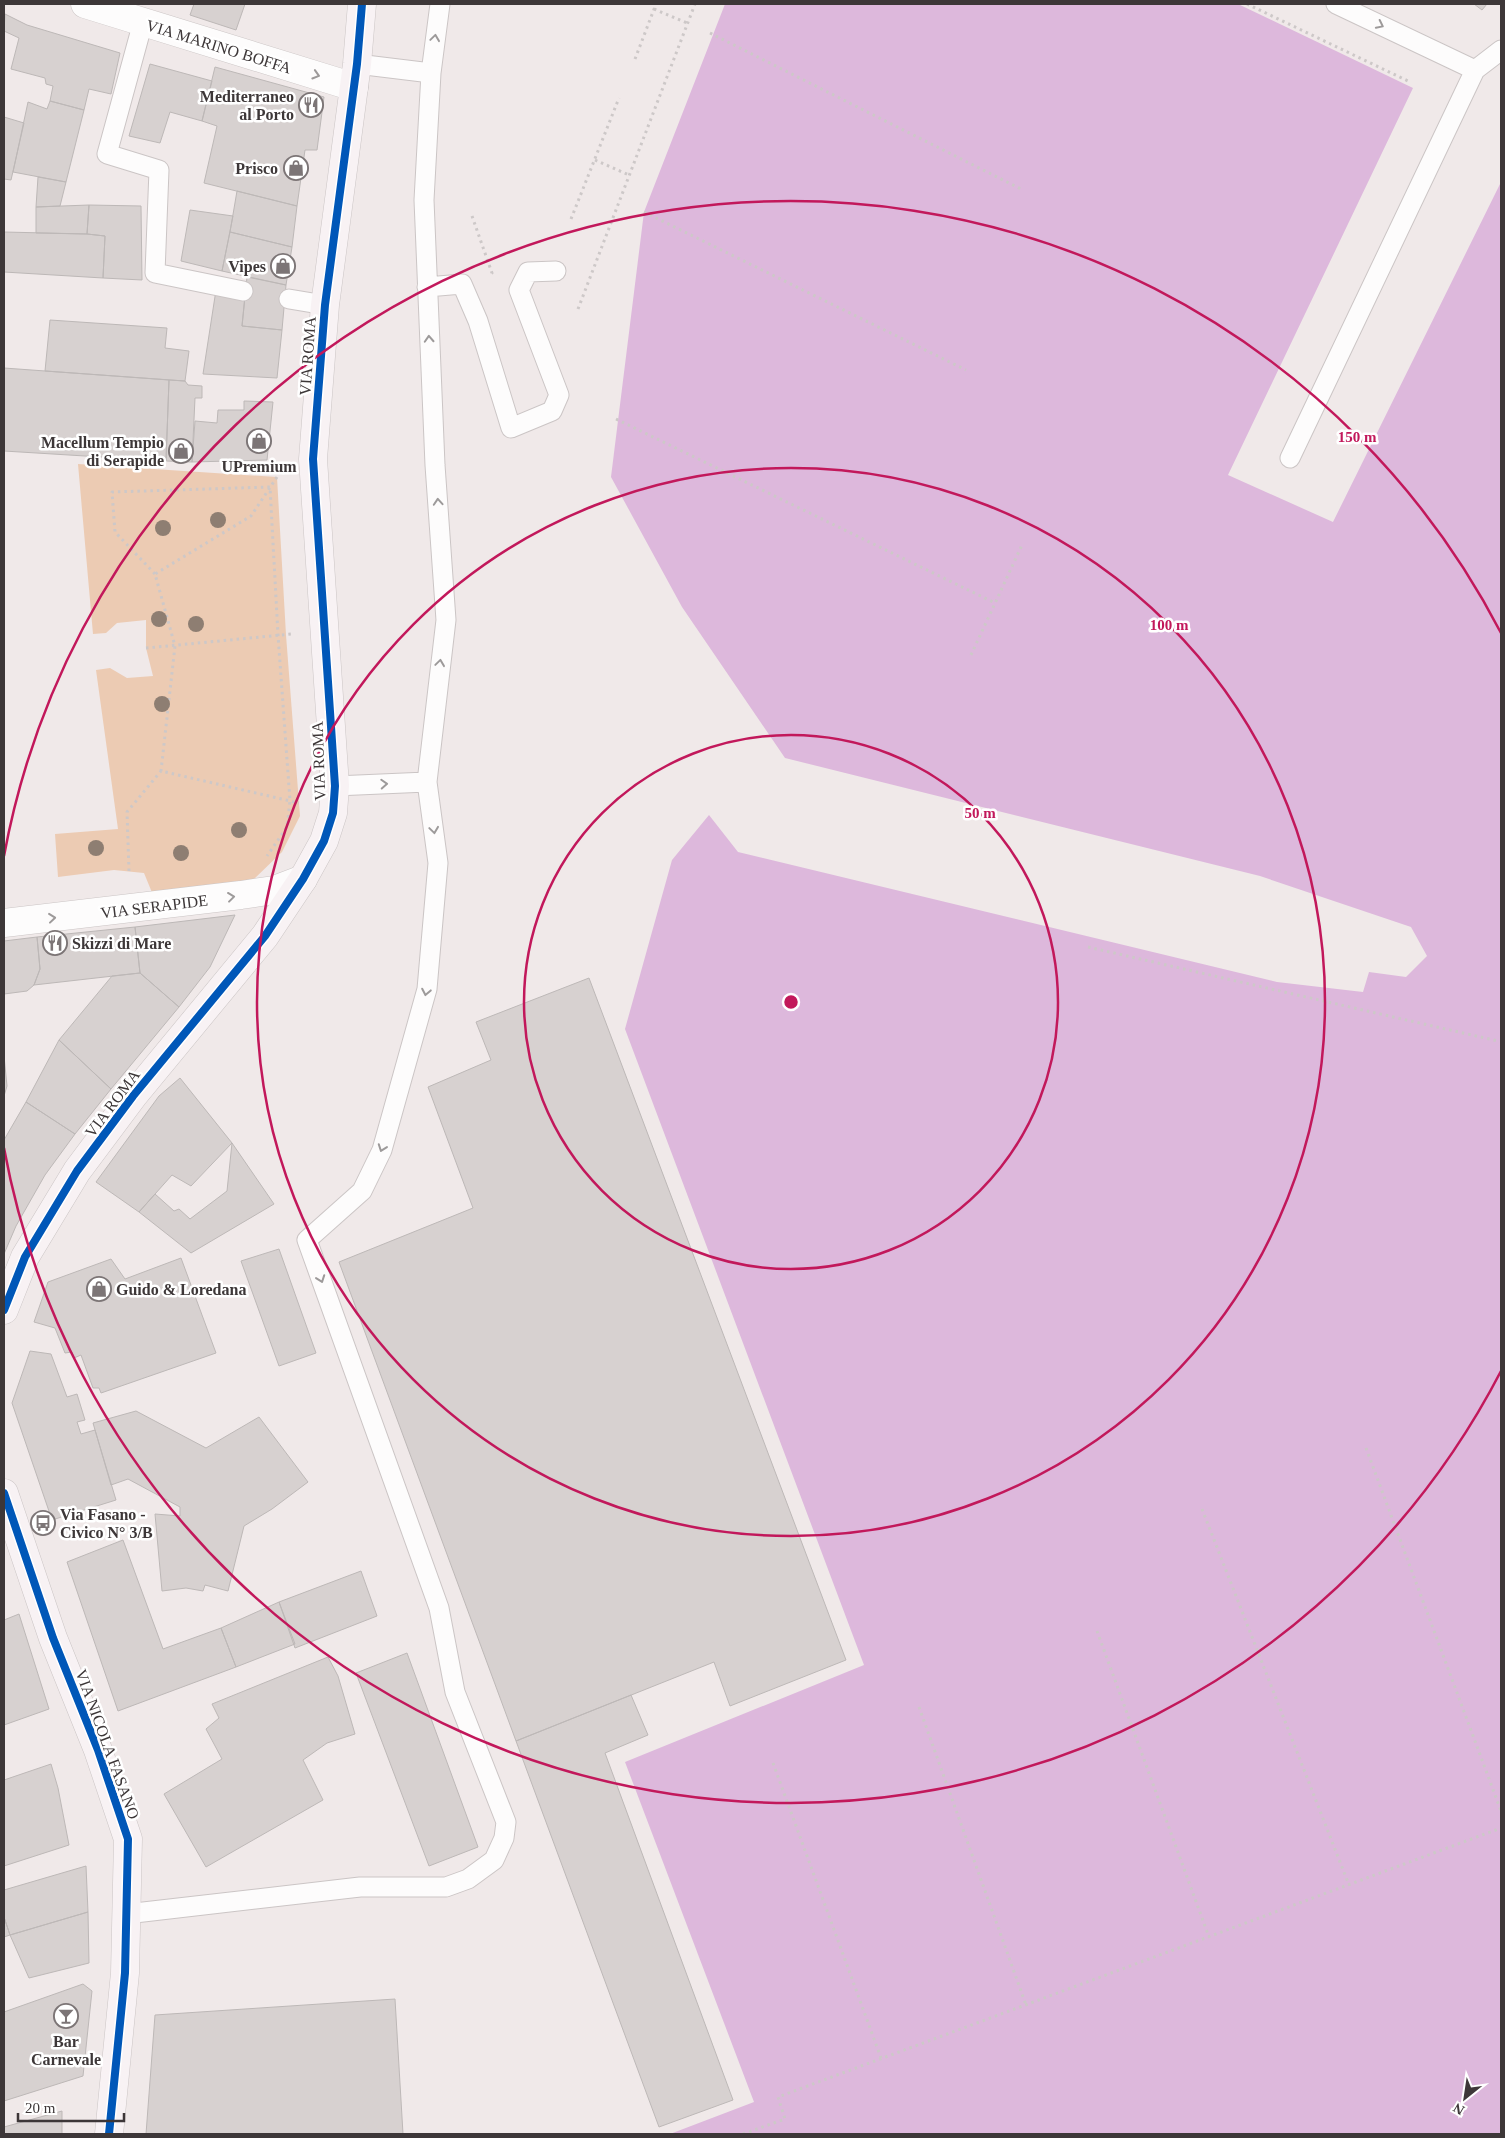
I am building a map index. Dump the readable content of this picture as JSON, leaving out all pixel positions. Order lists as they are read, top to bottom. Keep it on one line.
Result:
{"streets":{"street":["VIA MARINO BOFFA","VIA ROMA","VIA SERAPIDE","VIA NICOLA FASANO"]},"crossings":[["VIA MARINO BOFFA","VIA ROMA"],["VIA ROMA","VIA SERAPIDE"]],"one_way":["VIA MARINO BOFFA","VIA SERAPIDE"],"places":{"restaurant":["Mediterraneo al Porto","Skizzi di Mare"],"shop":["Prisco","Vipes","UPremium","Macellum Tempio di Serapide","Guido & Loredana"],"bus stop":["Via Fasano - Civico N° 3/B"],"bar":["Bar Carnevale"]},"scale_bar":"20 m","north":"bottom left","rings":["150 m","100 m","50 m"]}
